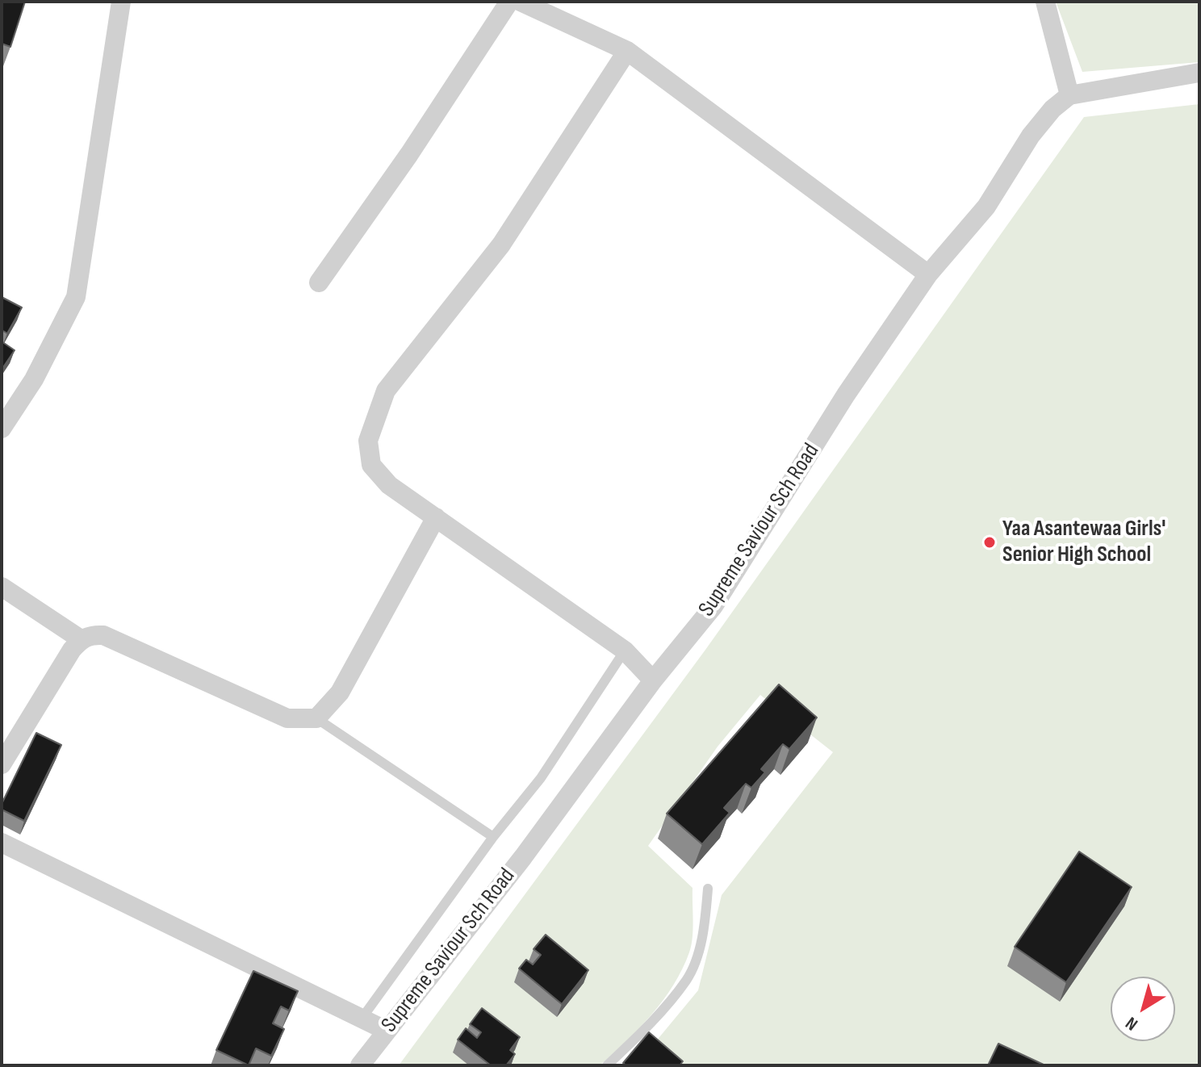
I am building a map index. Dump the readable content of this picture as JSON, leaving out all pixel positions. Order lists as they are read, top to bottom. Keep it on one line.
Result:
{"streets":{"street":["Supreme Saviour Sch Road"]},"places":["Yaa Asantewaa Girls' Senior High School"],"north":"bottom left"}
